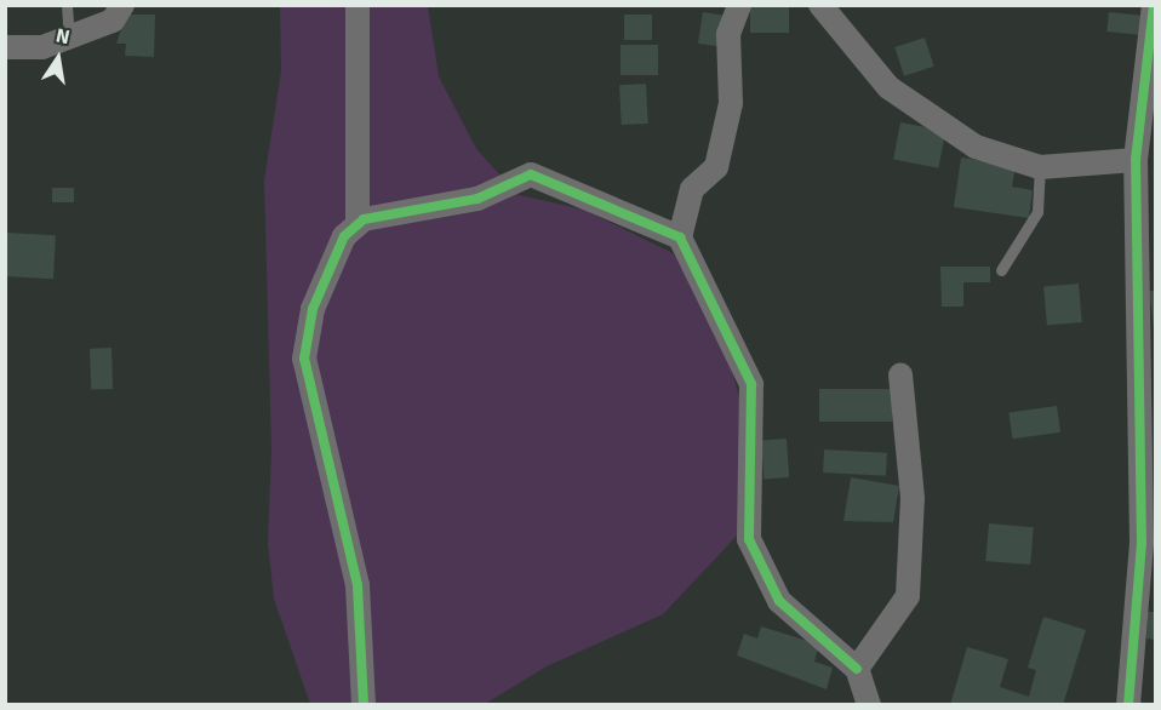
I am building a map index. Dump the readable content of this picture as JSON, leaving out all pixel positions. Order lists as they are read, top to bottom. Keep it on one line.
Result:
{"north":"top"}
